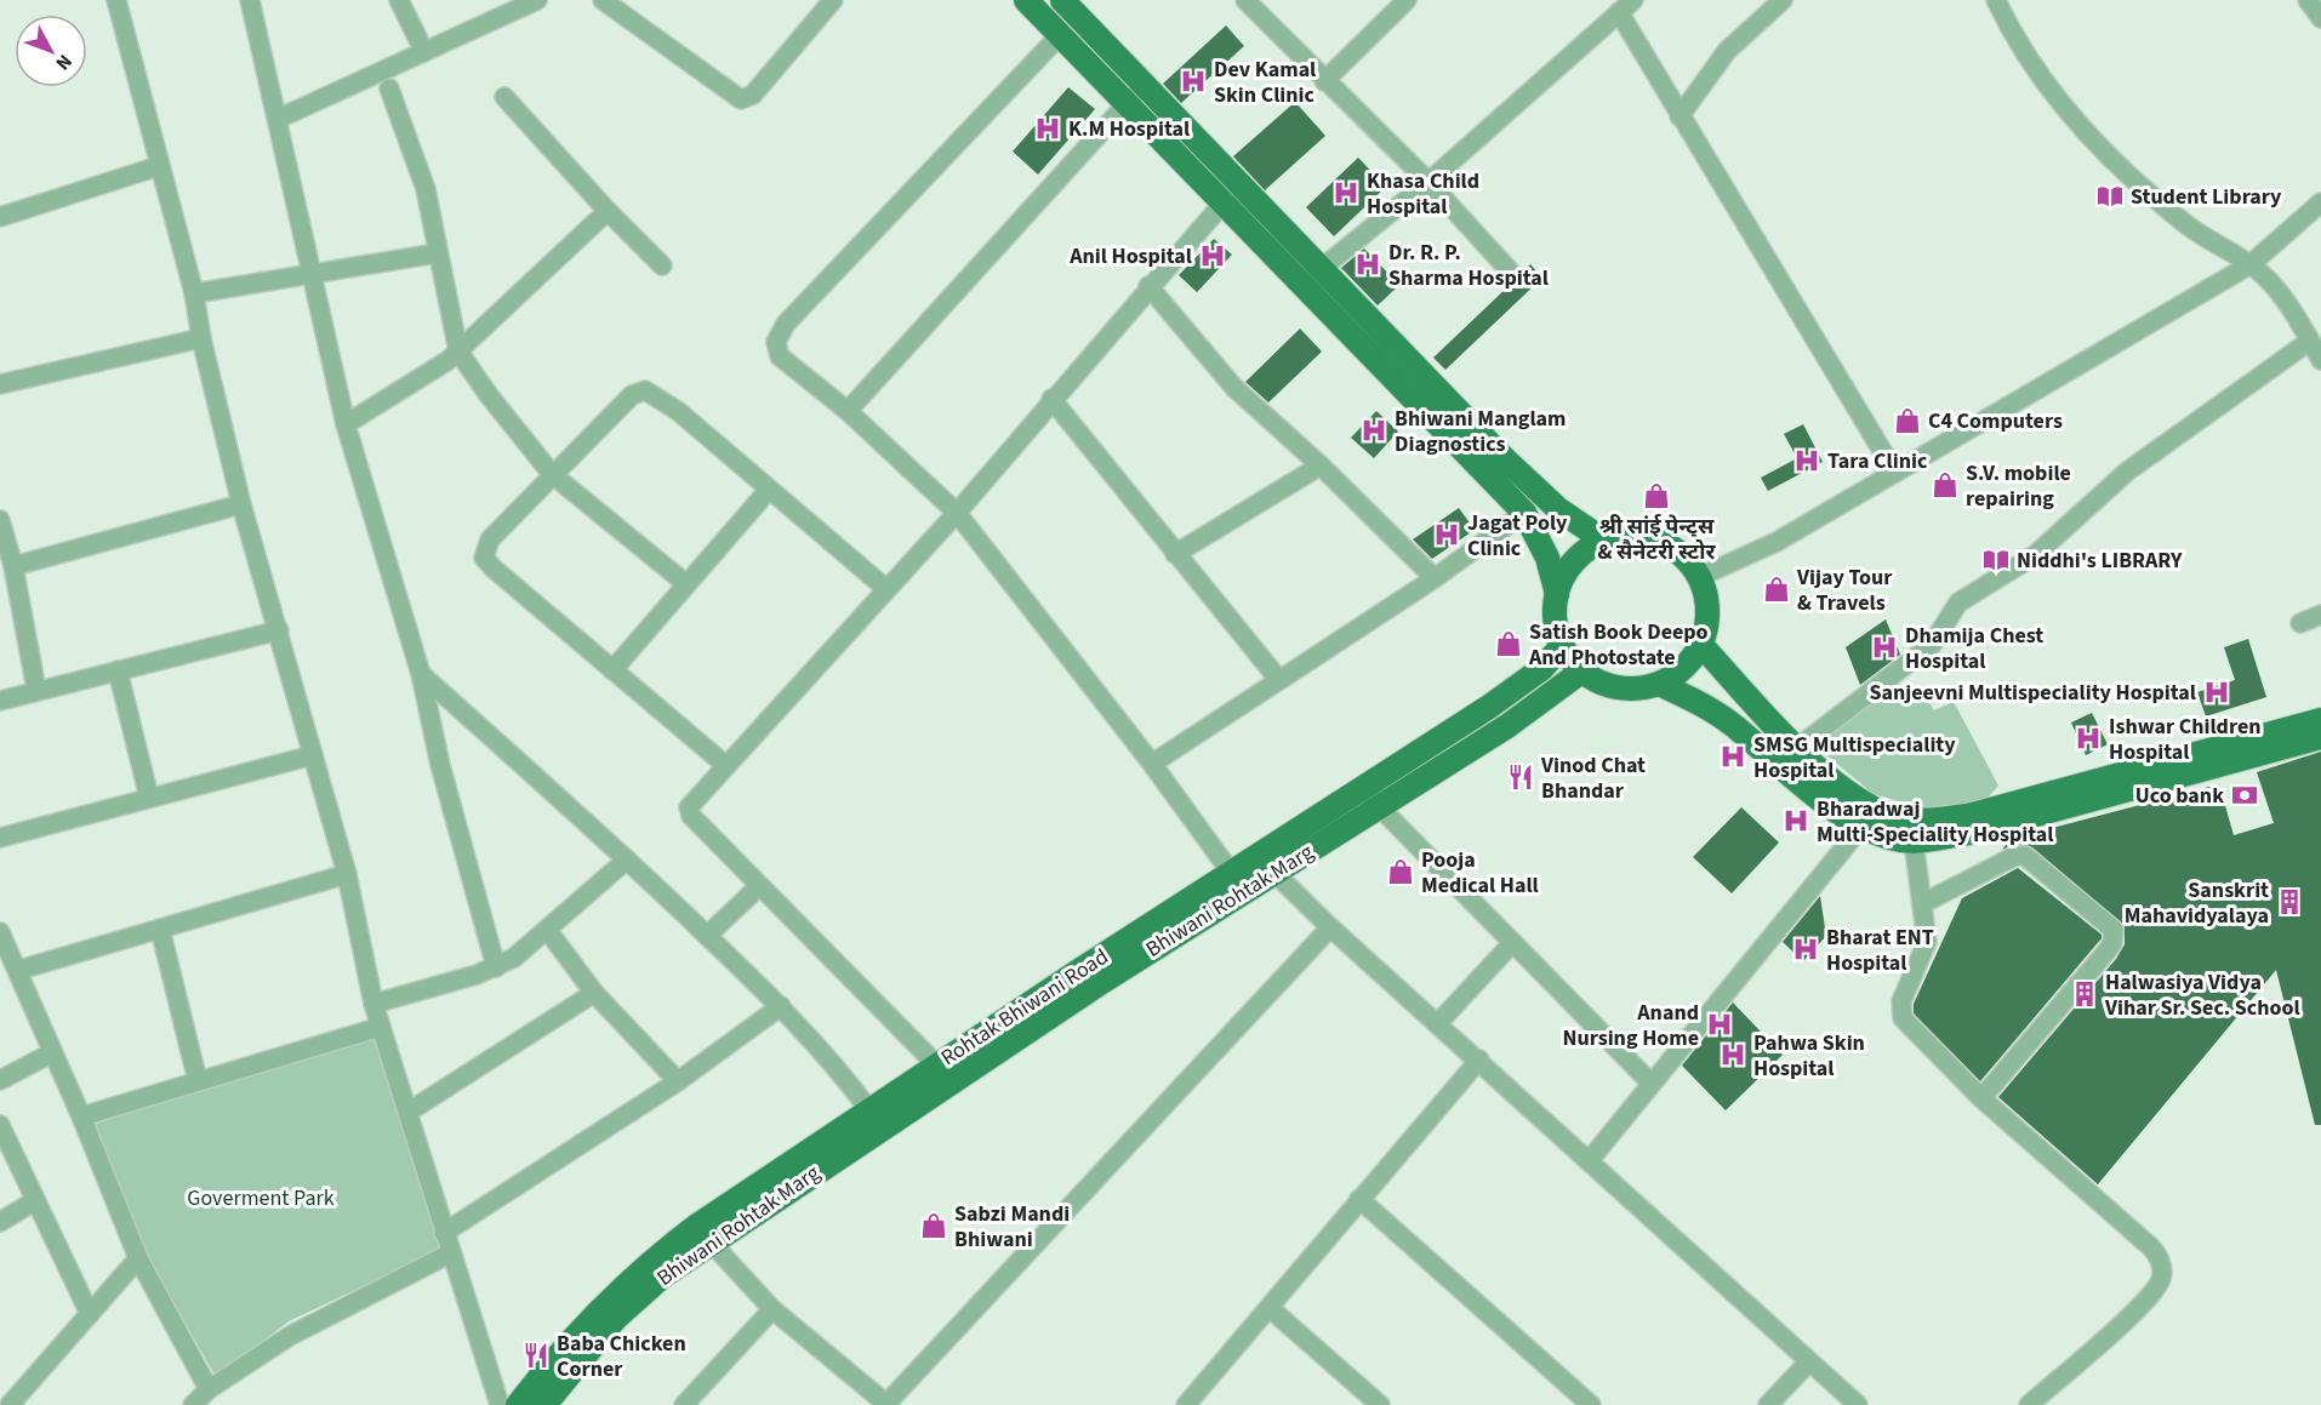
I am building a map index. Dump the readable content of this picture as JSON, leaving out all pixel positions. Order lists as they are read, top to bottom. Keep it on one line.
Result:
{"streets":{"main road":["Bhiwani Rohtak Marg","Rohtak Bhiwani Road"]},"crossings":[["Bhiwani Rohtak Marg","Rohtak Bhiwani Road"]],"parks":["Goverment Park"],"places":{"hospital":["Dev Kamal Skin Clinic","K.M Hospital","Khasa Child Hospital","Anil Hospital","Dr. R. P. Sharma Hospital","Bhiwani Manglam Diagnostics","Tara Clinic","Jagat Poly Clinic","Dhamija Chest Hospital","Sanjeevni Multispeciality Hospital","Ishwar Children Hospital","SMSG Multispeciality Hospital","Bharadwaj Multi-Speciality Hospital","Bharat ENT Hospital","Anand Nursing Home","Pahwa Skin Hospital"],"library":["Student Library","Niddhi's LIBRARY"],"shop":["C4 Computers","S.V. mobile repairing","श्री सांई पेन्ट्स & सैनेटरी स्टोर","Vijay Tour & Travels","Satish Book Deepo And Photostate","Pooja Medical Hall","Sabzi Mandi Bhiwani"],"restaurant":["Vinod Chat Bhandar","Baba Chicken Corner"],"bank":["Uco bank"],"building":["Sanskrit Mahavidyalaya","Halwasiya Vidya Vihar Sr. Sec. School"]},"north":"bottom right"}
